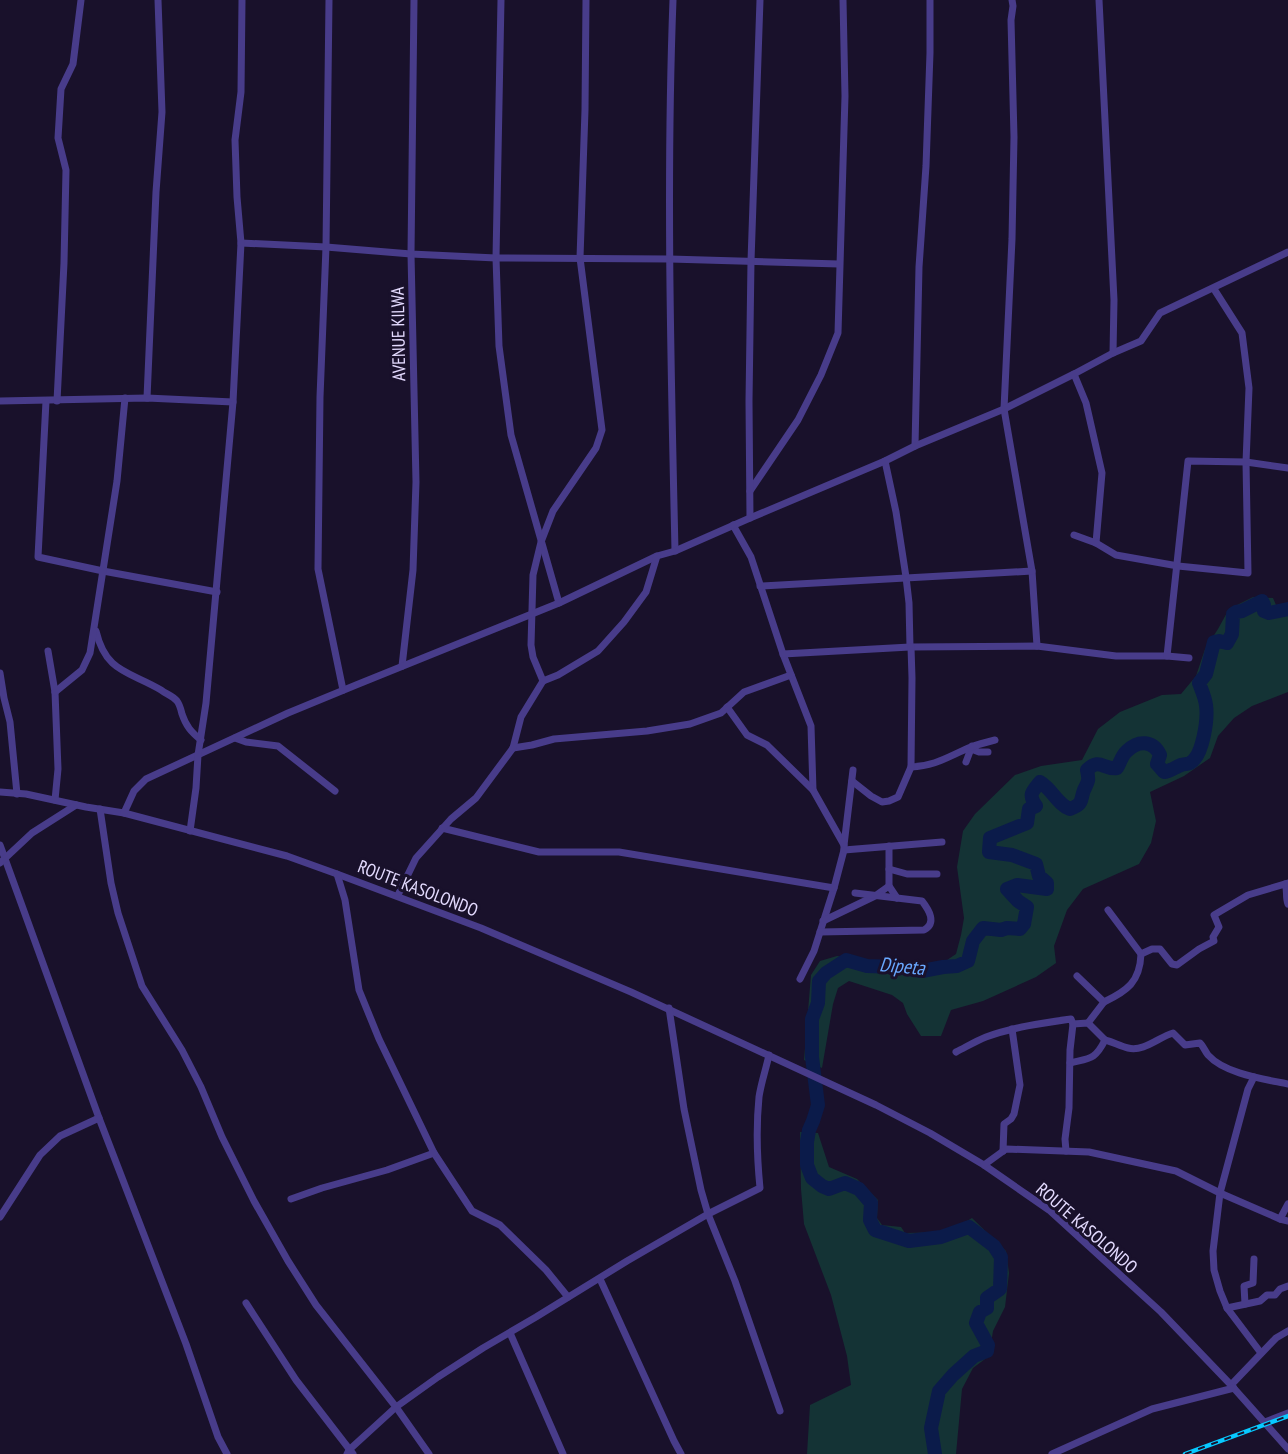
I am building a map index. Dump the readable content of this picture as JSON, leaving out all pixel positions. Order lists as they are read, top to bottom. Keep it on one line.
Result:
{"streets":{"street":["AVENUE KILWA","ROUTE KASOLONDO"]},"water":["Dipeta"]}
